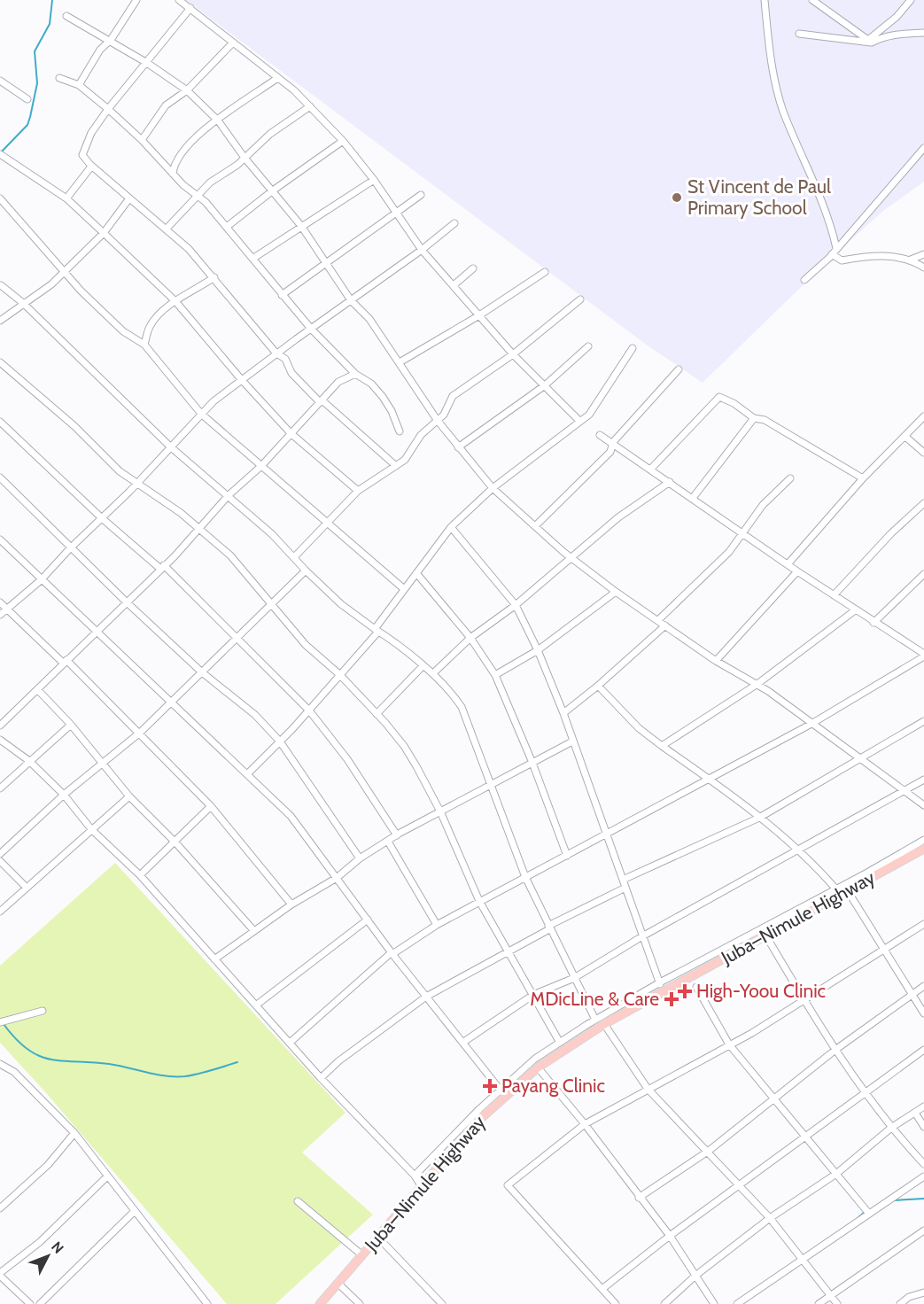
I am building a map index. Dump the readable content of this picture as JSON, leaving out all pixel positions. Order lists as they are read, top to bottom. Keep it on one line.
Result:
{"streets":{"main road":["Juba–Nimule Highway"]},"places":{"other":["St Vincent de Paul Primary School"],"health":["High-Yoou Clinic","MDicLine & Care","Payang Clinic"]},"north":"top right"}
